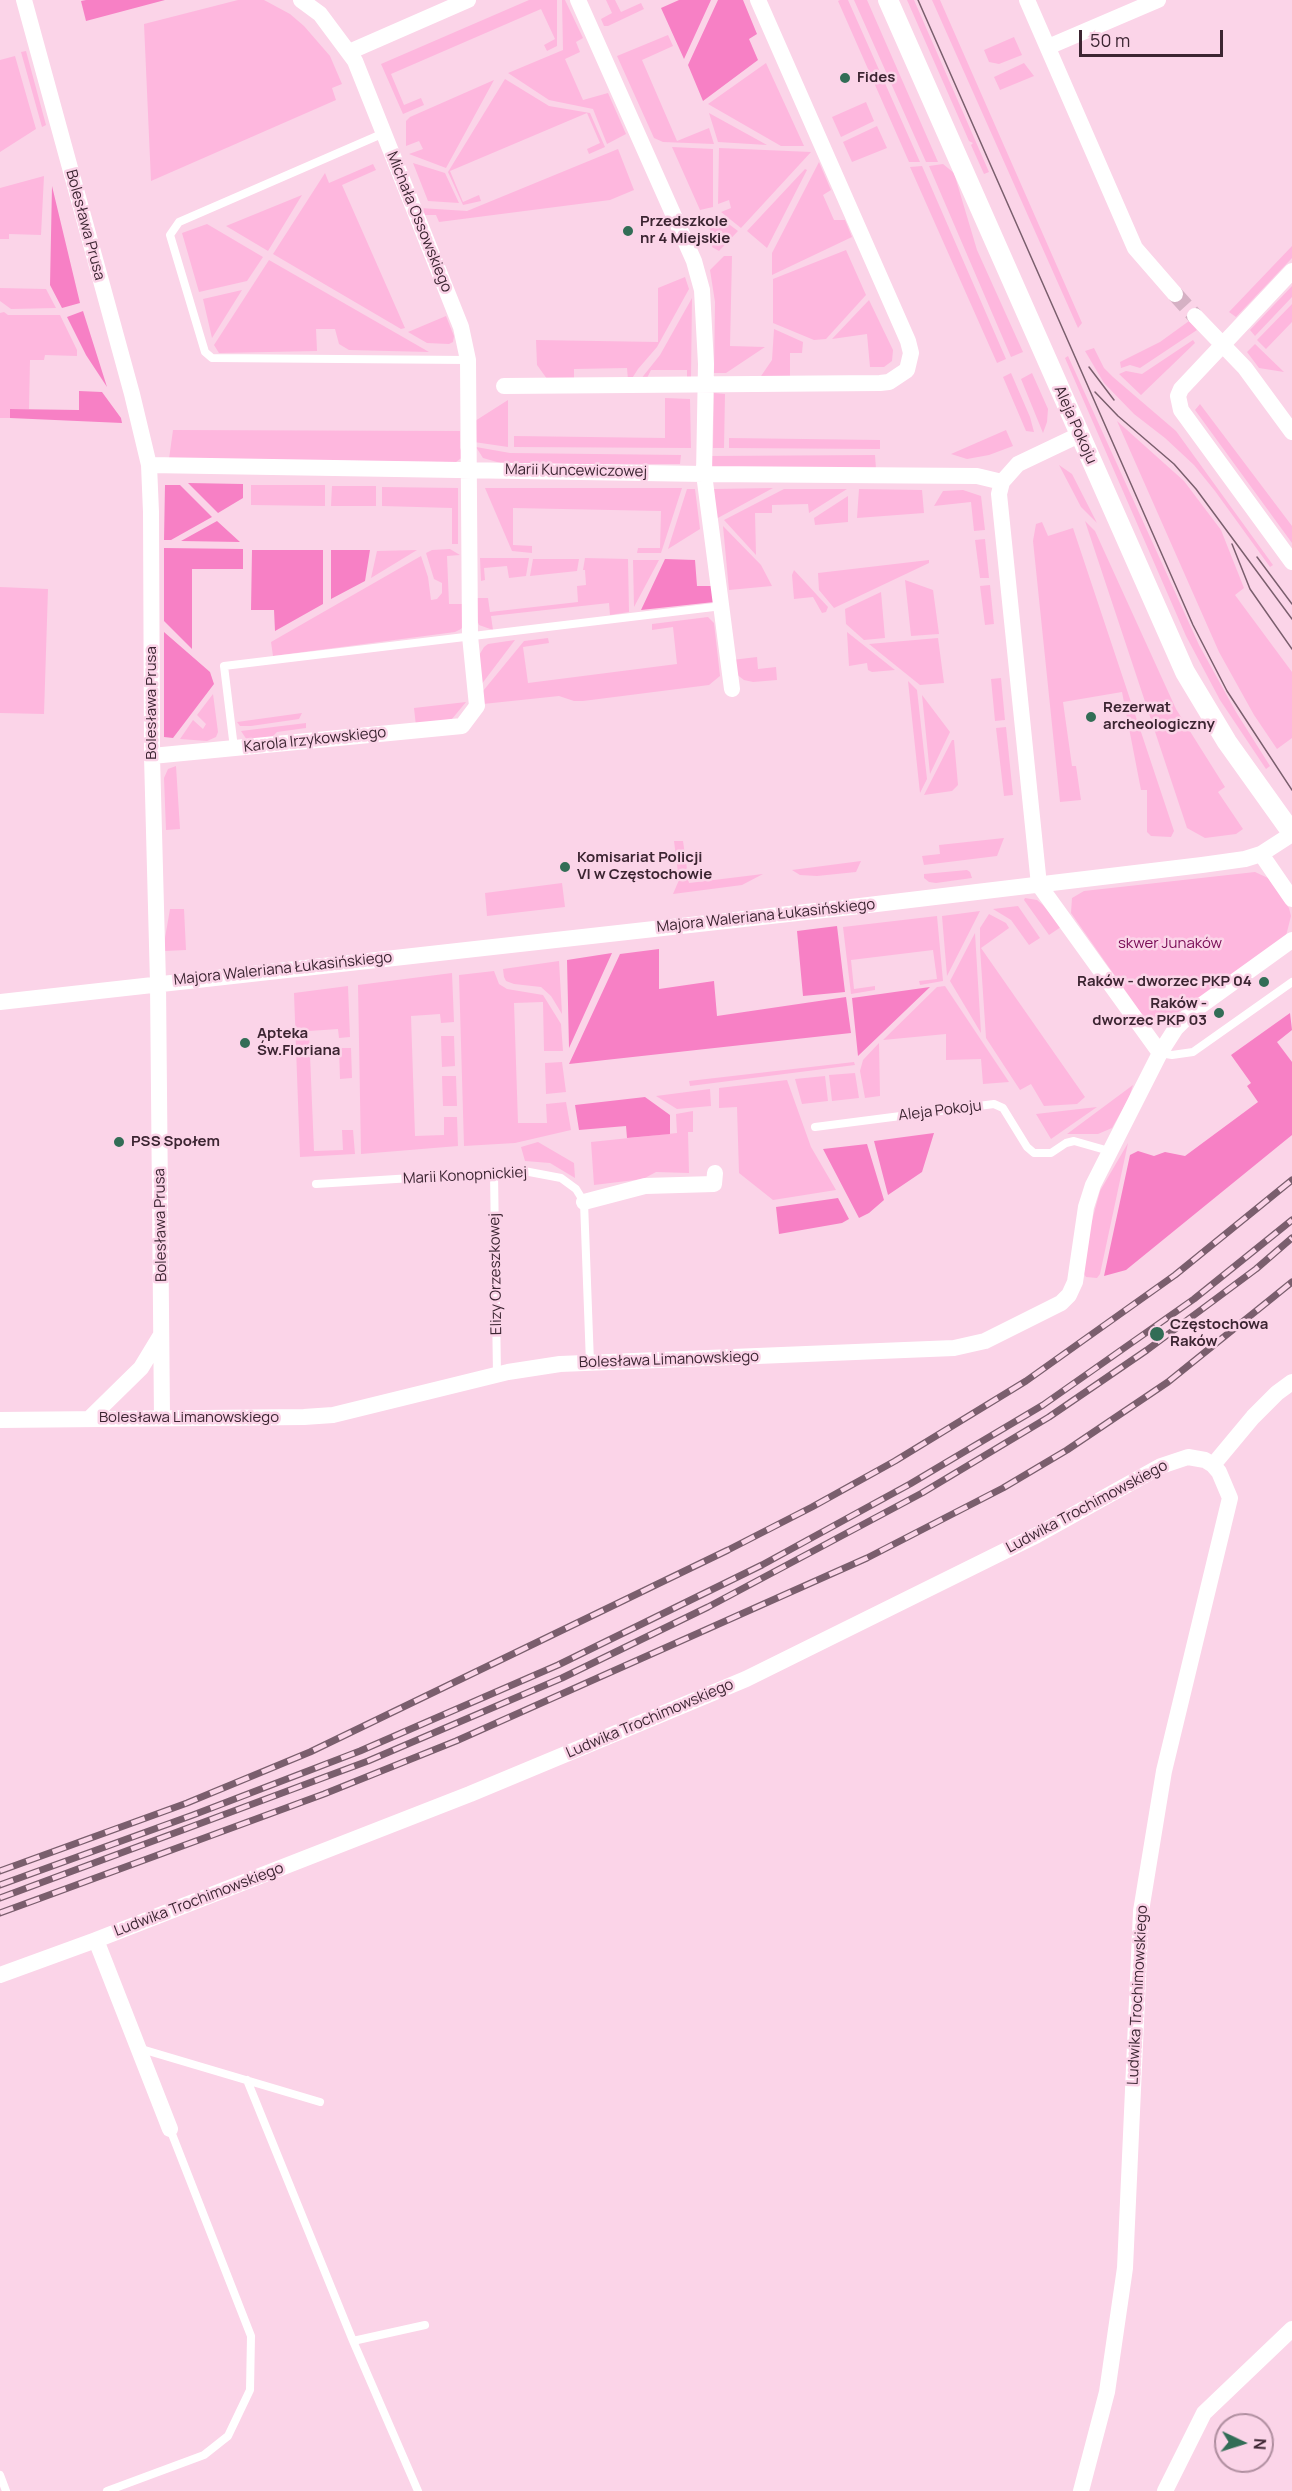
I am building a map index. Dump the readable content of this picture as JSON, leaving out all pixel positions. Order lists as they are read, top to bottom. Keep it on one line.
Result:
{"streets":{"street":["Michała Ossowskiego","Bolesława Prusa","Aleja Pokoju","Marii Kuncewiczowej","Karola Irzykowskiego","Majora Waleriana Łukasińskiego","Bolesława Limanowskiego","Ludwika Trochimowskiego"],"lane":["Marii Konopnickiej","Elizy Orzeszkowej"]},"crossings":[["Michała Ossowskiego","Marii Kuncewiczowej"],["Michała Ossowskiego","Karola Irzykowskiego"],["Bolesława Prusa","Marii Kuncewiczowej"],["Bolesława Prusa","Karola Irzykowskiego"],["Bolesława Prusa","Majora Waleriana Łukasińskiego"],["Bolesława Prusa","Bolesława Limanowskiego"],["Aleja Pokoju","Bolesława Limanowskiego"],["Marii Konopnickiej","Elizy Orzeszkowej"],["Elizy Orzeszkowej","Bolesława Limanowskiego"]],"parks":["skwer Junaków"],"places":["Fides","Przedszkole nr 4 Miejskie","Rezerwat archeologiczny","Komisariat Policji VI w Częstochowie","Raków - dworzec PKP 04","Raków - dworzec PKP 03","Apteka Św.Floriana","PSS Społem","Częstochowa Raków"],"scale_bar":"50 m","north":"right"}
